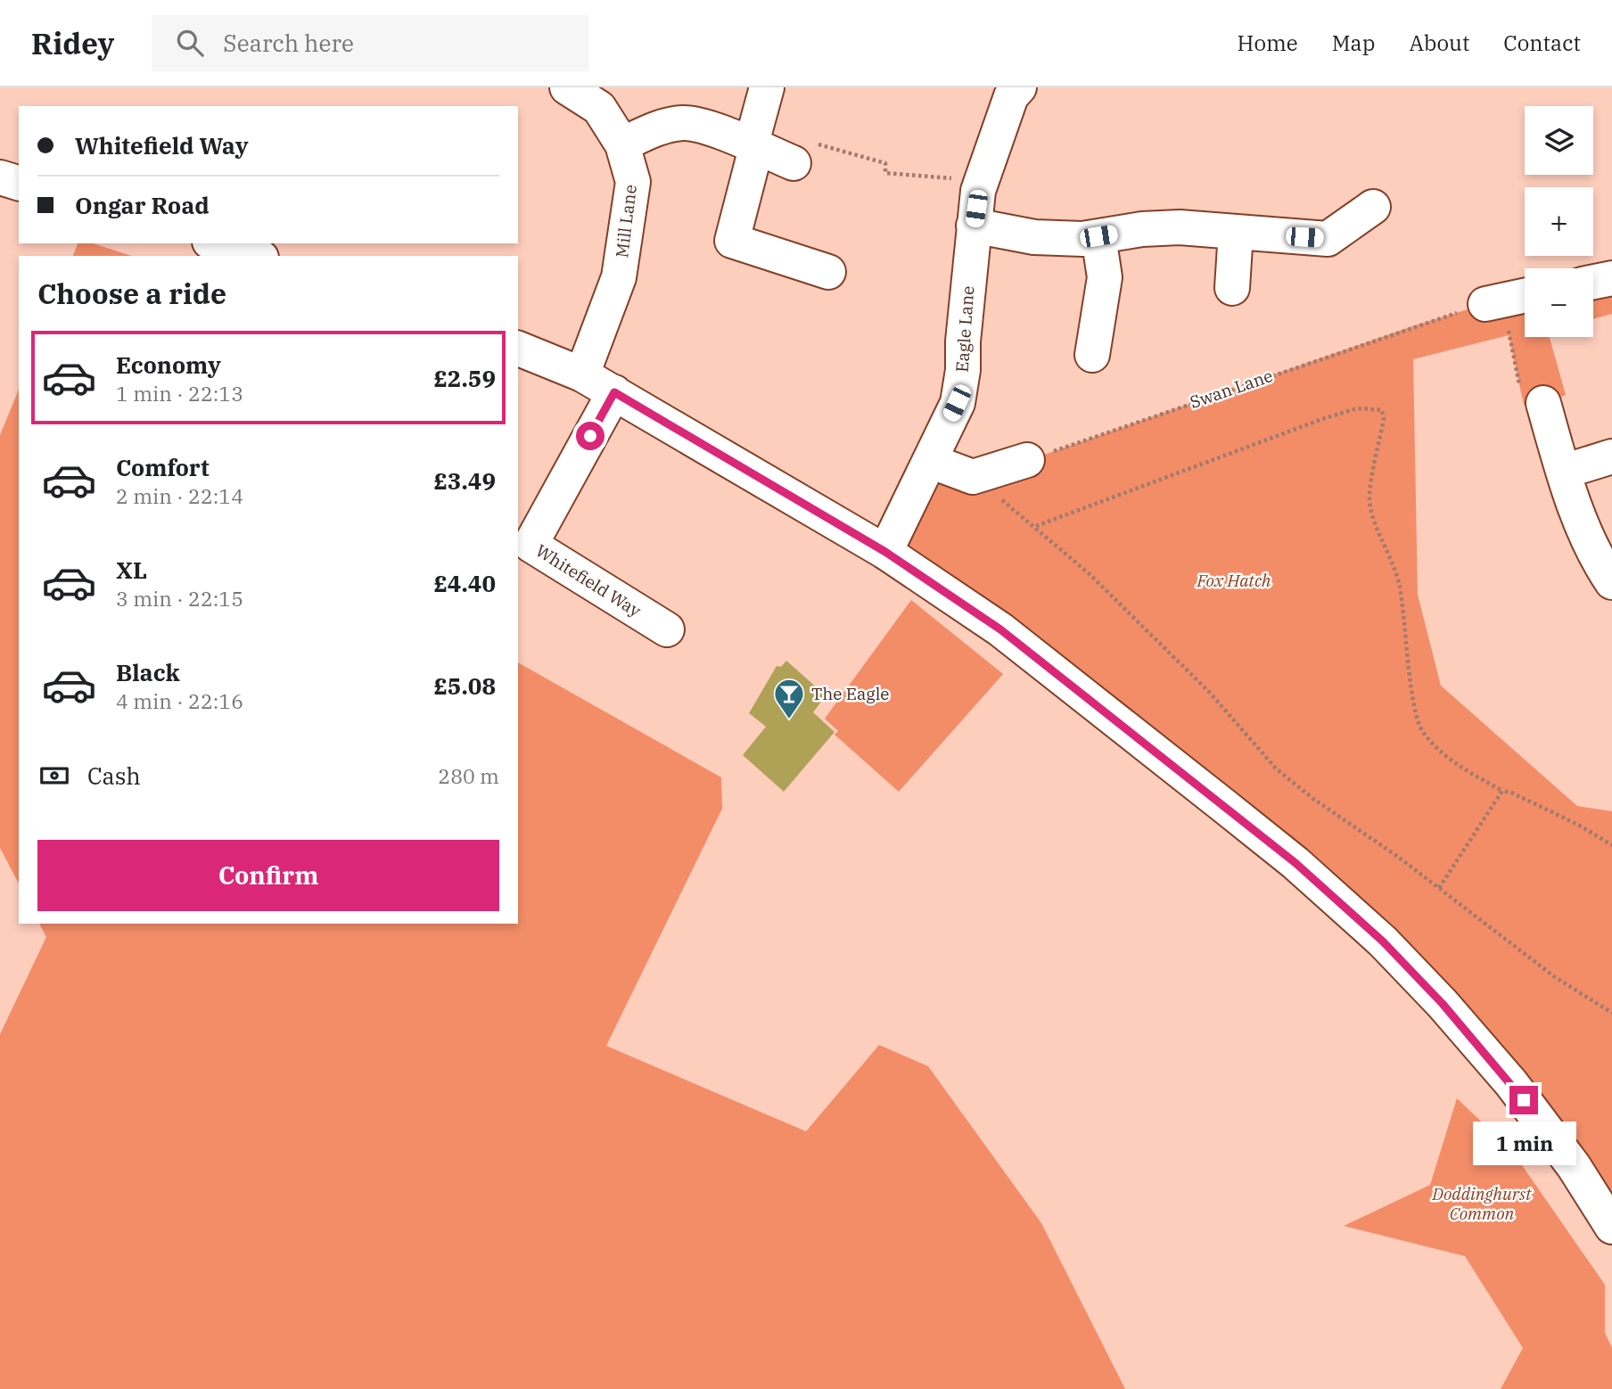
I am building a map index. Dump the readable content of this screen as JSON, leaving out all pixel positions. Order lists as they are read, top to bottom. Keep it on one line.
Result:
{"streets":{"street":["Mill Lane","Eagle Lane","Whitefield Way"],"path":["Swan Lane"]},"parks":["Fox Hatch","Doddinghurst Common"],"places":{"bar":["The Eagle"]},"page":{"header":"Ridey","search":"Search here","nav":["Home","Map","About","Contact"],"map_buttons":["+","−"],"banner":["Whitefield Way","Ongar Road"],"heading":"Choose a ride","list":[{"name":"Economy","note":"1 min · 22:13","value":"£2.59"},{"name":"Comfort","note":"2 min · 22:14","value":"£3.49"},{"name":"XL","note":"3 min · 22:15","value":"£4.40"},{"name":"Black","note":"4 min · 22:16","value":"£5.08"}],"pay":["Cash","280 m"],"buttons":"Confirm","bubble":"1 min"}}
